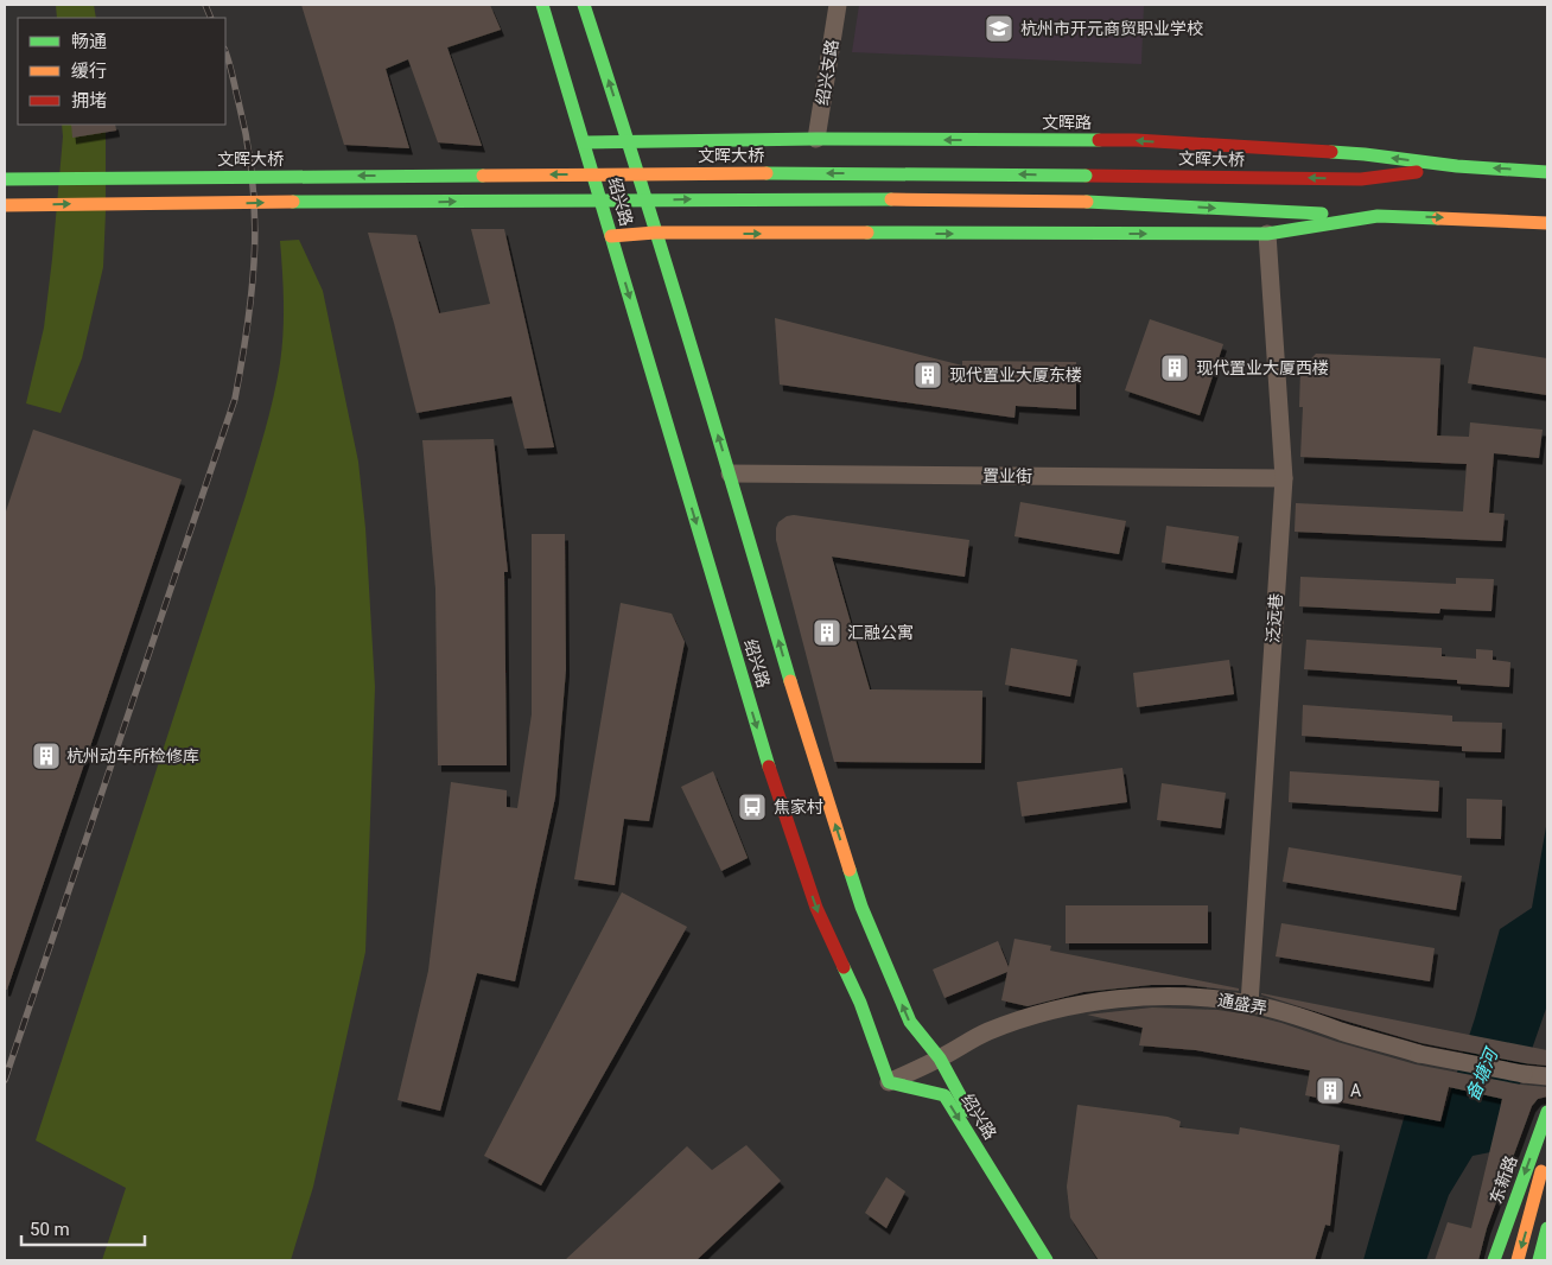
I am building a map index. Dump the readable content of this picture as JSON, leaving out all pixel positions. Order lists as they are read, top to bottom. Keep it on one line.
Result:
{"streets":{"main road":["文晖路","文晖大桥","绍兴路","东新路"],"street":["绍兴支路","置业街","泛远巷","通盛弄"]},"crossings":[["绍兴支路","文晖路"],["文晖路","文晖大桥"],["文晖路","绍兴路"],["绍兴路","置业街"],["绍兴路","通盛弄"],["置业街","泛远巷"],["泛远巷","通盛弄"]],"one_way":["东新路"],"water":["备塘河"],"places":{"school or university":["杭州市开元商贸职业学校"],"building":["现代置业大厦西楼","现代置业大厦东楼","汇融公寓","杭州动车所检修库","A"],"bus stop":["焦家村"]},"legend":["畅通","缓行","拥堵"],"scale_bar":"50 m"}
